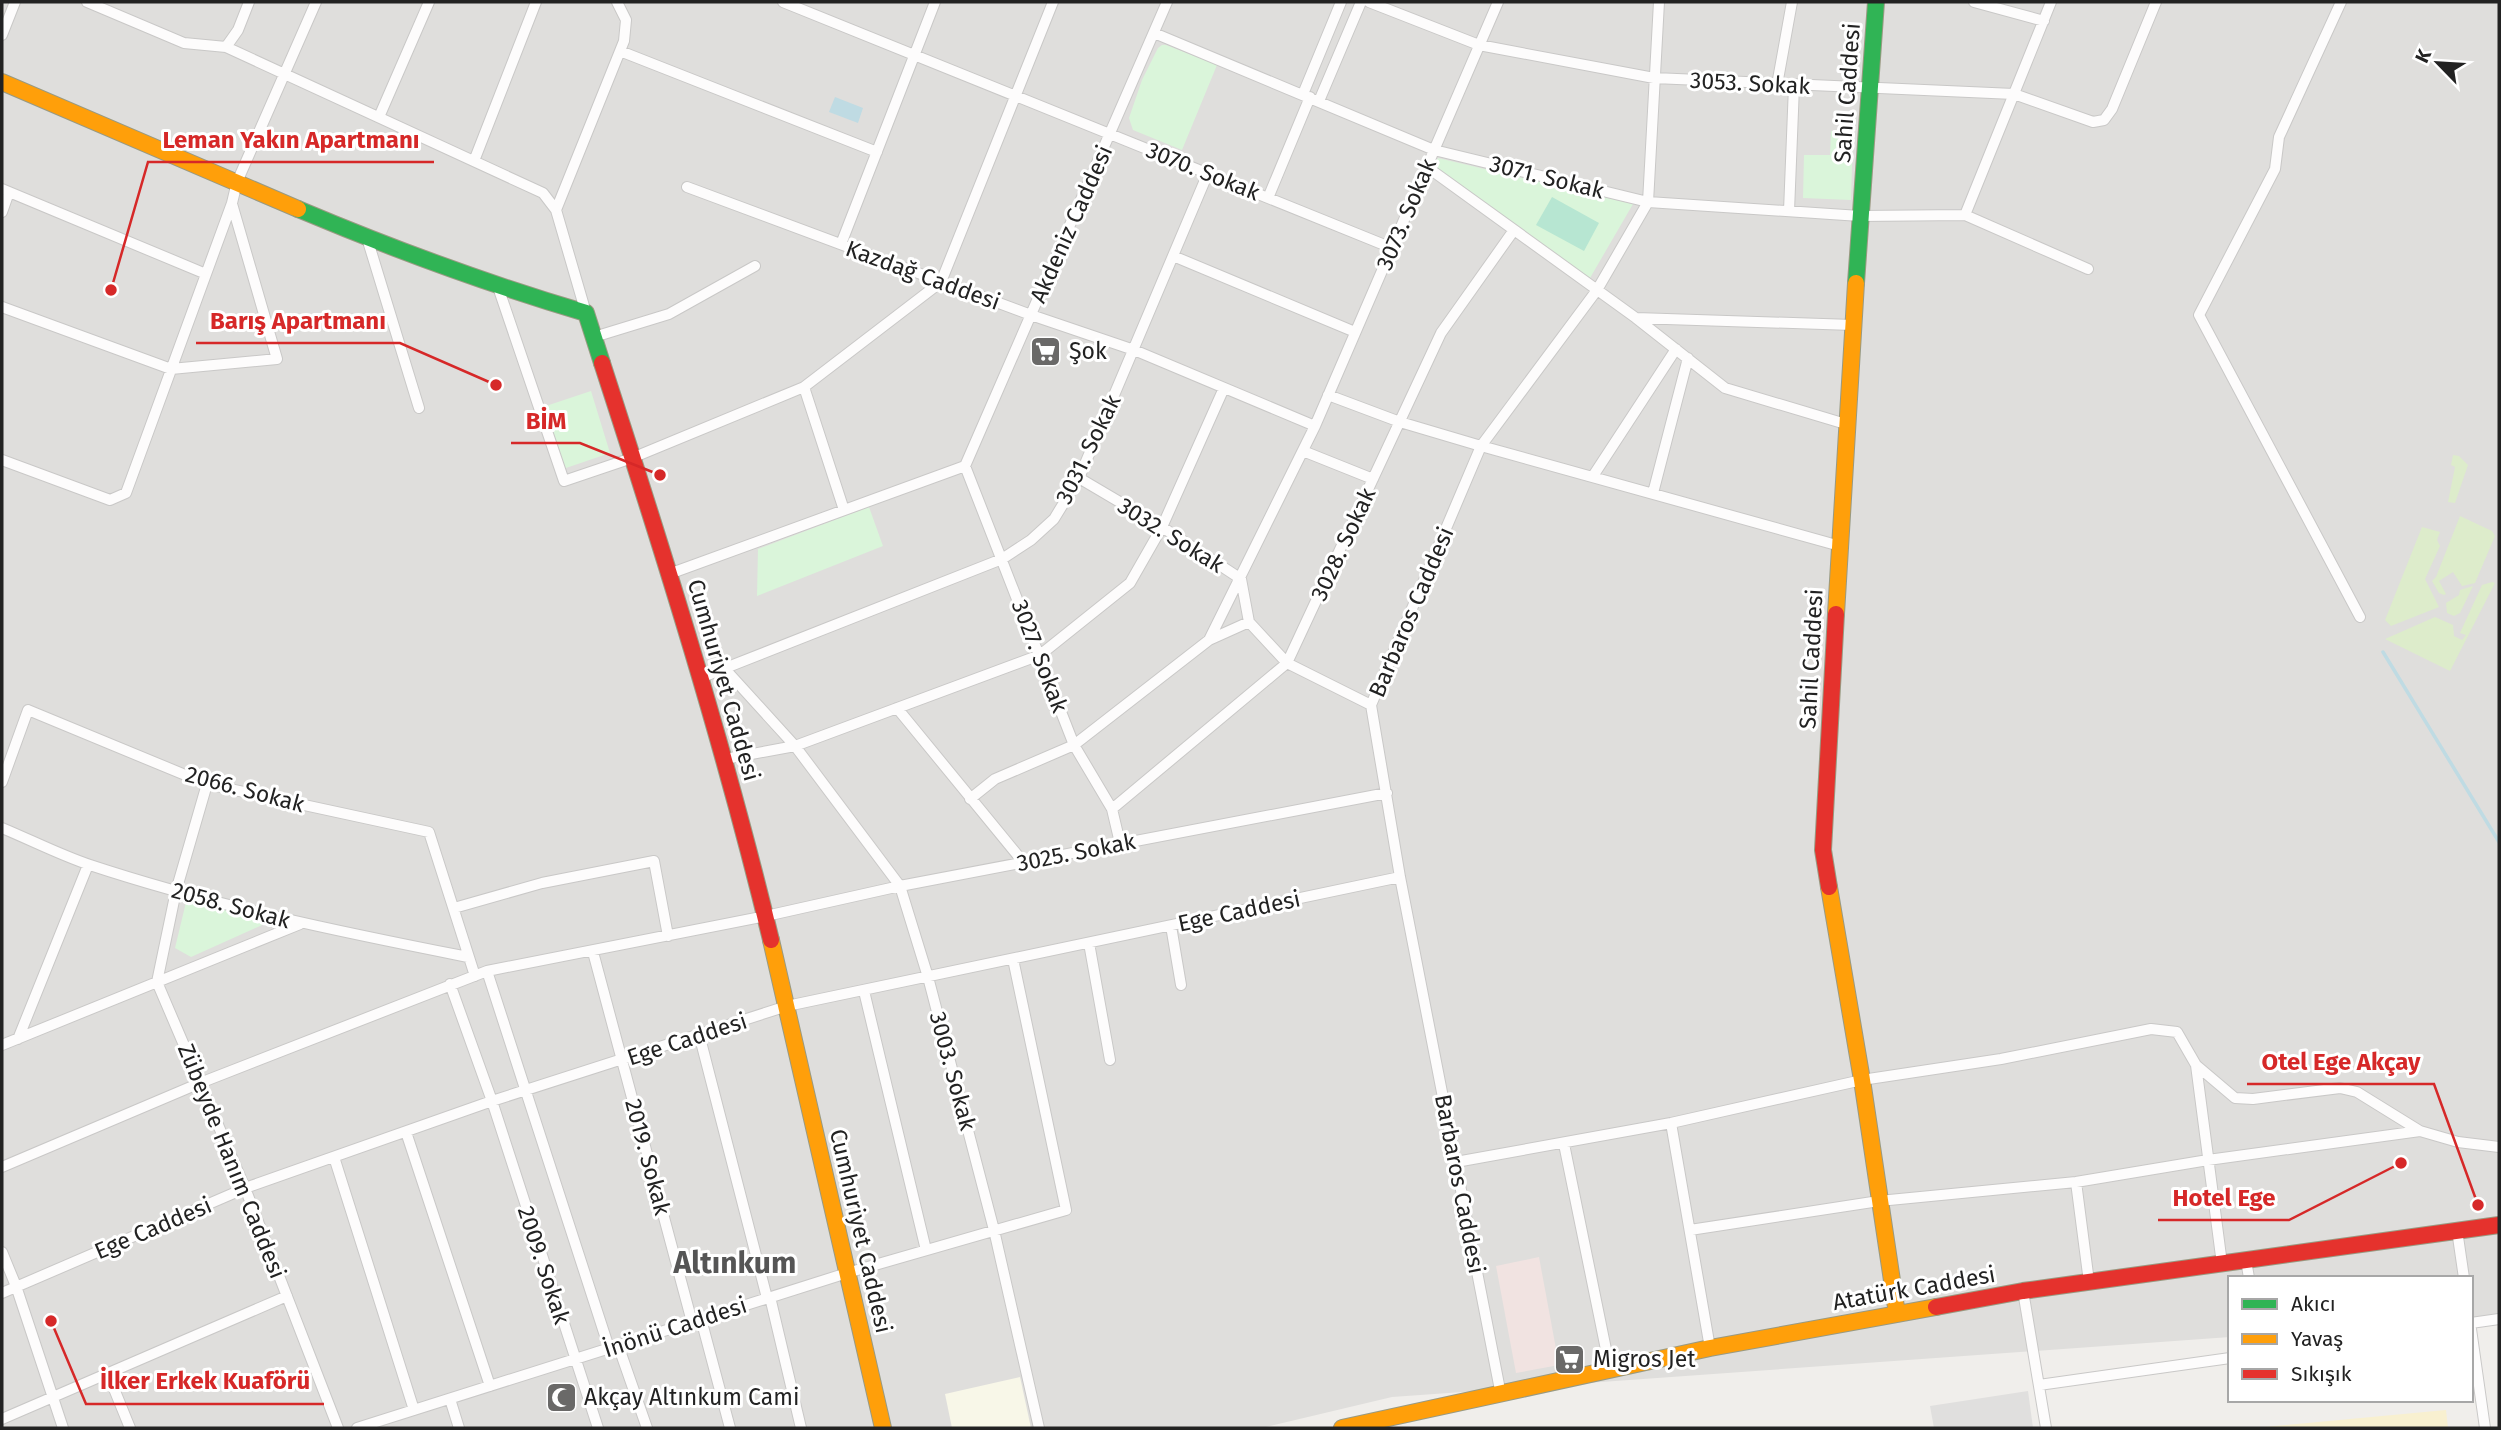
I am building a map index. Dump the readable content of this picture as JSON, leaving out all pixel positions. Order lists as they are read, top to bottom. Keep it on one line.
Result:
{"streets":{"street":["3053. Sokak","Sahil Caddesi","3070. Sokak","3071. Sokak","3073. Sokak","Akdeniz Caddesi","Kazdağ Caddesi","3031. Sokak","3032. Sokak","3028. Sokak","Barbaros Caddesi","3027. Sokak","Cumhuriyet Caddesi","2066. Sokak","3025. Sokak","2058. Sokak","Ege Caddesi","3003. Sokak","2019. Sokak","Zübeyde Hanım Caddesi","2009. Sokak","Atatürk Caddesi","İnönü Caddesi"]},"crossings":[["3053. Sokak","Sahil Caddesi"],["3053. Sokak","3073. Sokak"],["3053. Sokak","Barbaros Caddesi"],["Sahil Caddesi","3071. Sokak"],["Sahil Caddesi","Atatürk Caddesi"],["3070. Sokak","3073. Sokak"],["3070. Sokak","Akdeniz Caddesi"],["3070. Sokak","3031. Sokak"],["3071. Sokak","3073. Sokak"],["3071. Sokak","Akdeniz Caddesi"],["3071. Sokak","Barbaros Caddesi"],["3073. Sokak","Kazdağ Caddesi"],["3073. Sokak","3032. Sokak"],["Akdeniz Caddesi","Kazdağ Caddesi"],["Akdeniz Caddesi","3027. Sokak"],["Kazdağ Caddesi","3031. Sokak"],["3031. Sokak","3032. Sokak"],["3031. Sokak","3027. Sokak"],["3031. Sokak","Cumhuriyet Caddesi"],["3031. Sokak","3003. Sokak"],["3028. Sokak","3027. Sokak"],["Barbaros Caddesi","3025. Sokak"],["Barbaros Caddesi","Ege Caddesi"],["Barbaros Caddesi","Atatürk Caddesi"],["3027. Sokak","3025. Sokak"],["Cumhuriyet Caddesi","3025. Sokak"],["Cumhuriyet Caddesi","Ege Caddesi"],["Cumhuriyet Caddesi","İnönü Caddesi"],["3025. Sokak","3003. Sokak"],["3025. Sokak","2019. Sokak"],["3025. Sokak","Zübeyde Hanım Caddesi"],["3025. Sokak","2009. Sokak"],["Ege Caddesi","3003. Sokak"],["Ege Caddesi","2019. Sokak"],["Ege Caddesi","Zübeyde Hanım Caddesi"],["Ege Caddesi","2009. Sokak"],["Ege Caddesi","İnönü Caddesi"],["3003. Sokak","İnönü Caddesi"],["2019. Sokak","İnönü Caddesi"],["2009. Sokak","İnönü Caddesi"]],"districts":["Altınkum"],"places":{"other":["Leman Yakın Apartmanı","Barış Apartmanı","BİM","Hotel Ege","Otel Ege Akçay","İlker Erkek Kuaförü"],"supermarket":["Şok","Migros Jet"],"mosque":["Akçay Altınkum Cami"]},"legend":["Akıcı","Yavaş","Sıkışık"],"north":"top left"}
